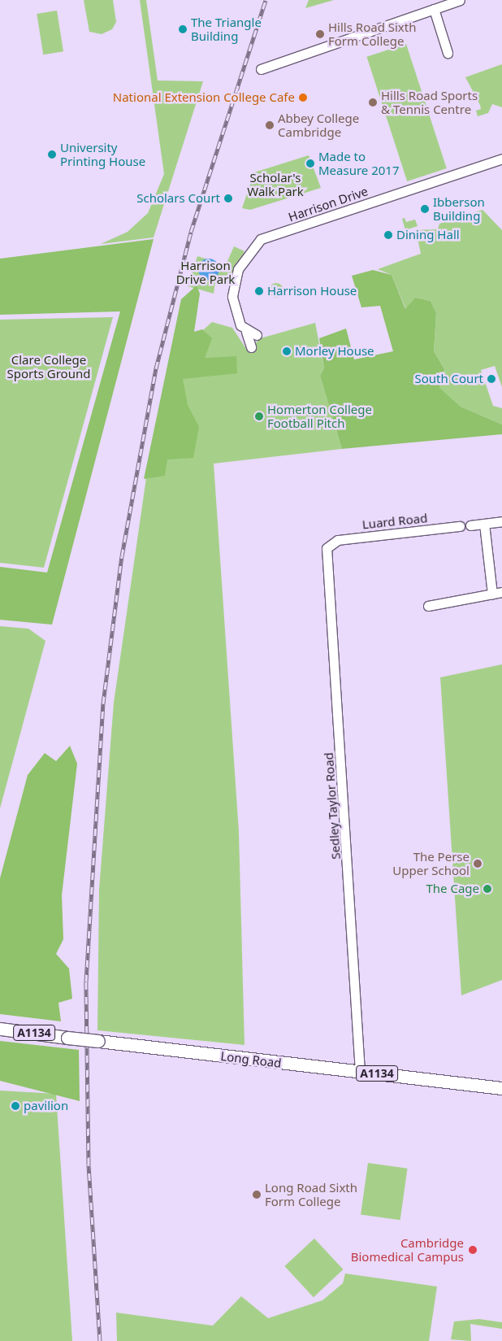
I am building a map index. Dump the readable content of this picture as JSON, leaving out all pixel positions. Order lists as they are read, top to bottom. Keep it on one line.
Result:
{"streets":{"main road":["A1134","Long Road"],"street":["Harrison Drive","Luard Road","Sedley Taylor Road"]},"crossings":[["Luard Road","Sedley Taylor Road"],["Sedley Taylor Road","Long Road"]],"parks":["Scholar's Walk Park","Harrison Drive Park","Clare College Sports Ground"],"places":["The Triangle Building","Hills Road Sixth Form College","National Extension College Cafe","Hills Road Sports & Tennis Centre","Abbey College Cambridge","University Printing House","Made to Measure 2017","Scholars Court","Ibberson Building","Dining Hall","Harrison House","Morley House","South Court","Homerton College Football Pitch","The Perse Upper School","The Cage","pavilion","Long Road Sixth Form College","Cambridge Biomedical Campus"]}
